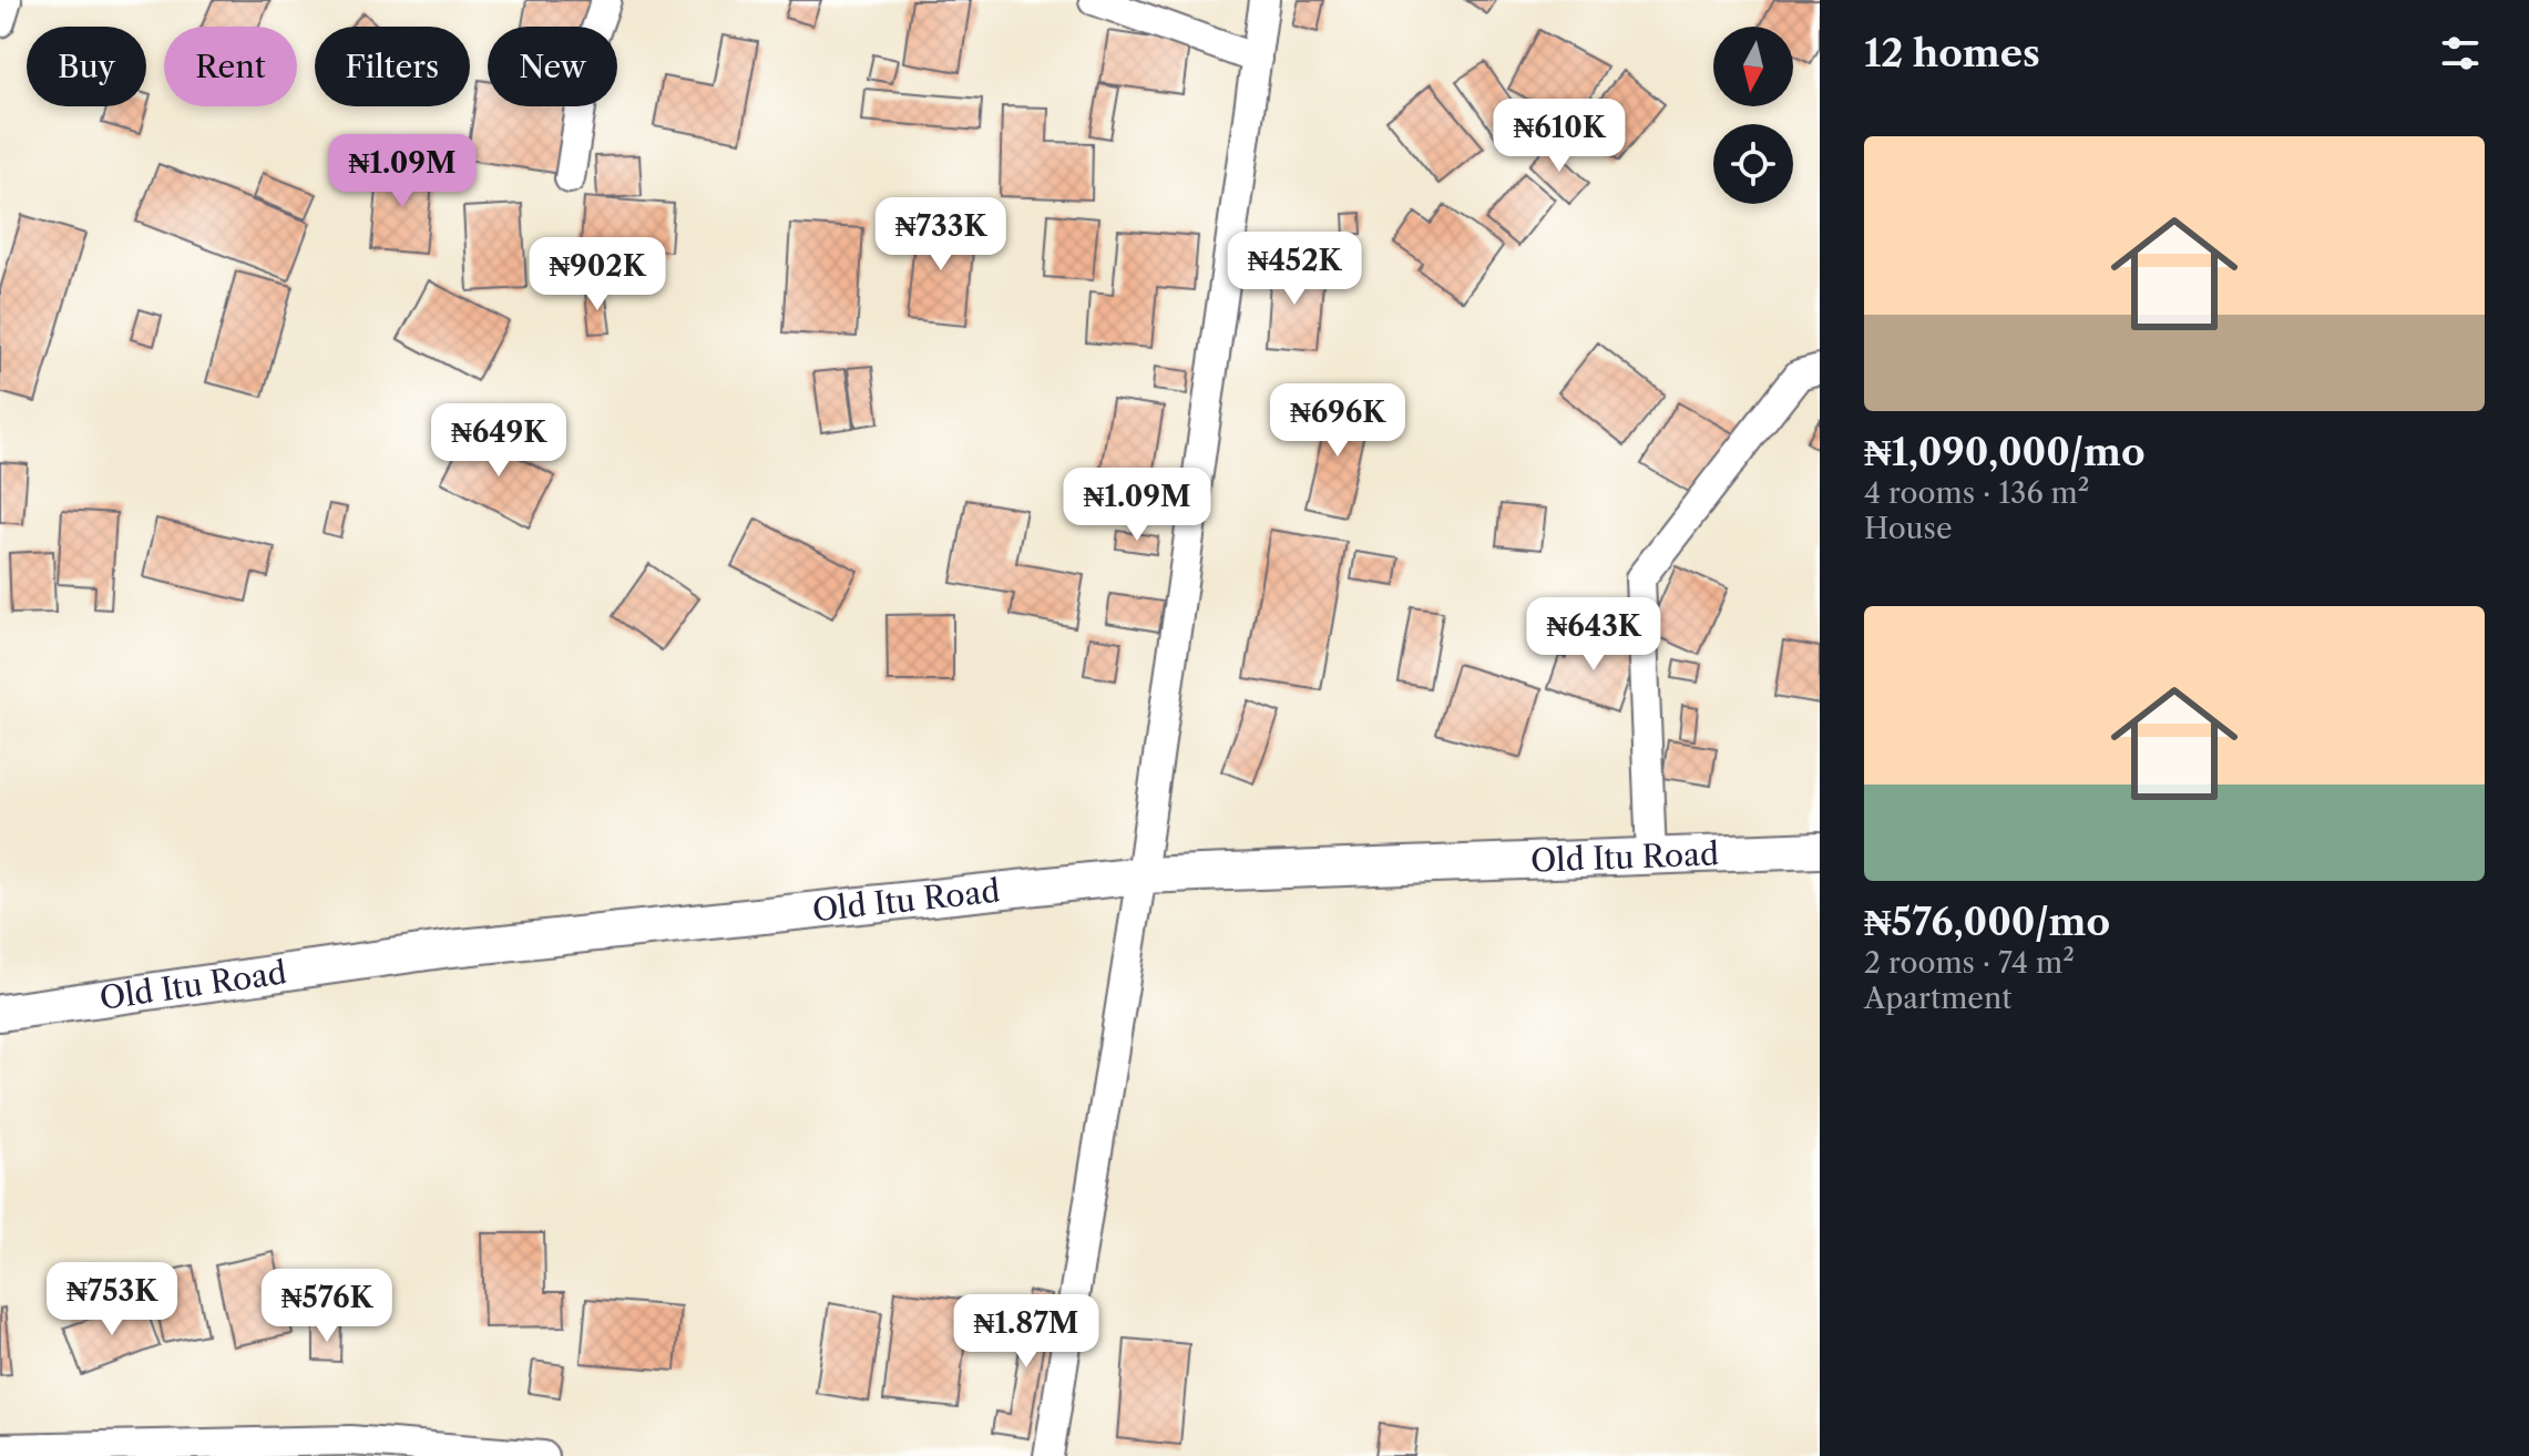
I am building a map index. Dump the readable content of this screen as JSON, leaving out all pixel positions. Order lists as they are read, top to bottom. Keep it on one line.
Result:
{"streets":{"street":["Old Itu Road"]},"north":"bottom","page":{"heading":"12 homes","chip":["Buy","Rent","Filters","New"],"price":["₦610K","₦1.09M","₦733K","₦452K","₦902K","₦696K","₦649K","₦1.09M","₦643K","₦753K","₦576K","₦1.87M"],"list":[{"name":"₦1,090,000/mo","note":"4 rooms · 136 m² · House"},{"name":"₦576,000/mo","note":"2 rooms · 74 m² · Apartment"}]}}
